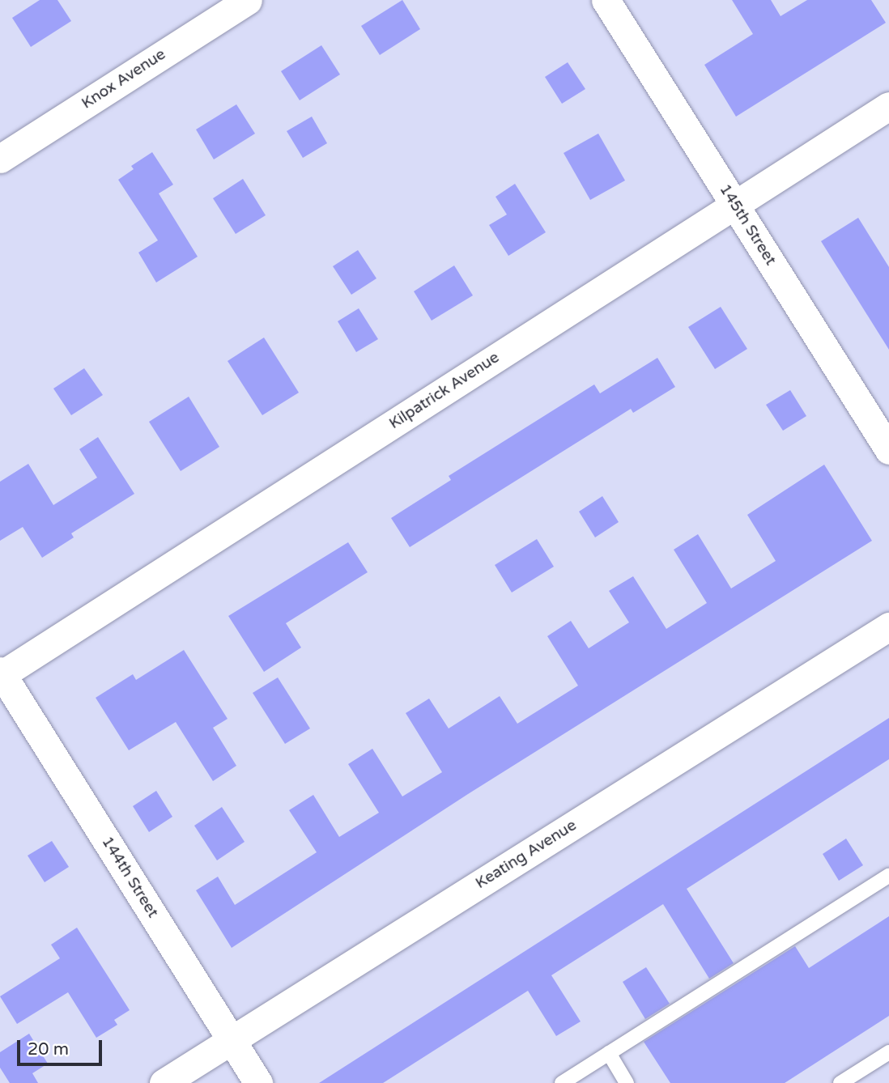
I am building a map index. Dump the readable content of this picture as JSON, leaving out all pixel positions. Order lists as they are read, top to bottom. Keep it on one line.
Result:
{"streets":{"street":["Knox Avenue","145th Street","Kilpatrick Avenue","Keating Avenue","144th Street"]},"crossings":[["145th Street","Kilpatrick Avenue"],["Kilpatrick Avenue","144th Street"],["Keating Avenue","144th Street"]],"scale_bar":"20 m"}
